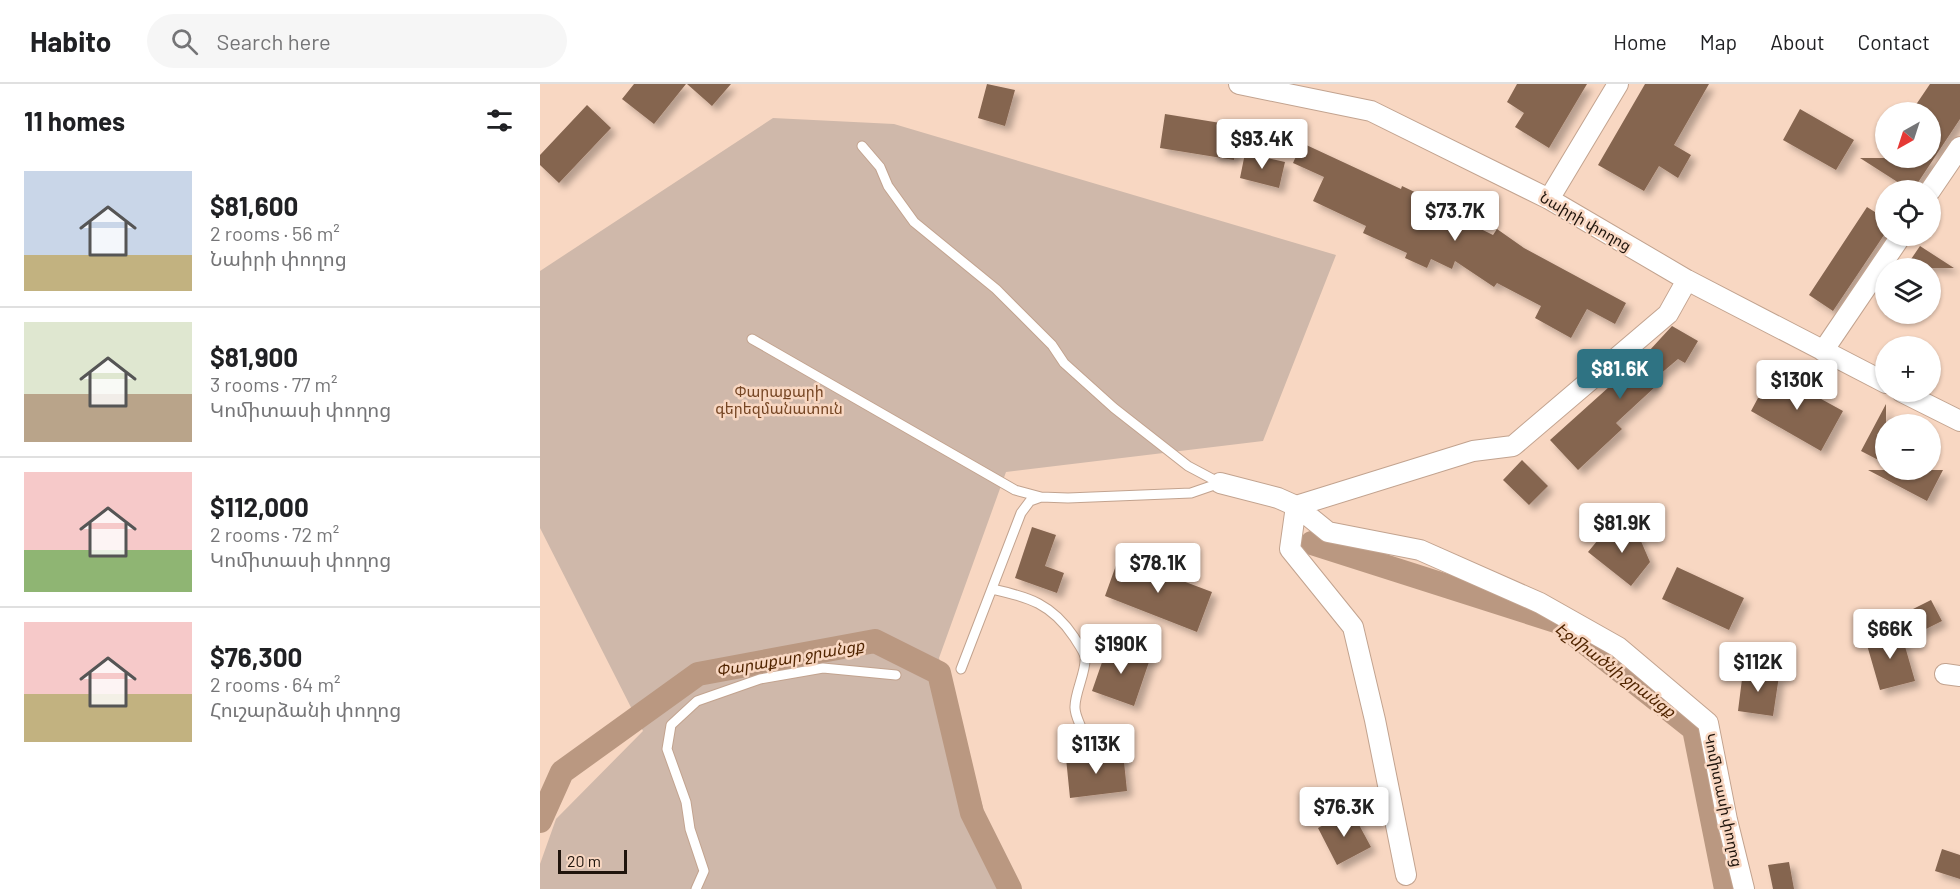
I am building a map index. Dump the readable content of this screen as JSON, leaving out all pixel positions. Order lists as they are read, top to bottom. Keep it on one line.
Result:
{"streets":{"street":["Նաիրի փողոց","Կոմիտասի փողոց"]},"water":["Փարաքար ջրանցք","Էջմիածնի ջրանցք"],"parks":["Փարաքարի գերեզմանատուն"],"scale_bar":"20 m","north":"bottom left","page":{"header":"Habito","search":"Search here","nav":["Home","Map","About","Contact"],"heading":"11 homes","map_buttons":["+","−"],"price":["$93.4K","$73.7K","$81.6K","$130K","$81.9K","$78.1K","$66K","$190K","$112K","$113K","$76.3K"],"list":[{"name":"$81,600","note":"2 rooms · 56 m² · Նաիրի փողոց"},{"name":"$81,900","note":"3 rooms · 77 m² · Կոմիտասի փողոց"},{"name":"$112,000","note":"2 rooms · 72 m² · Կոմիտասի փողոց"},{"name":"$76,300","note":"2 rooms · 64 m² · Հուշարձանի փողոց"}],"scale":"20 m"}}
